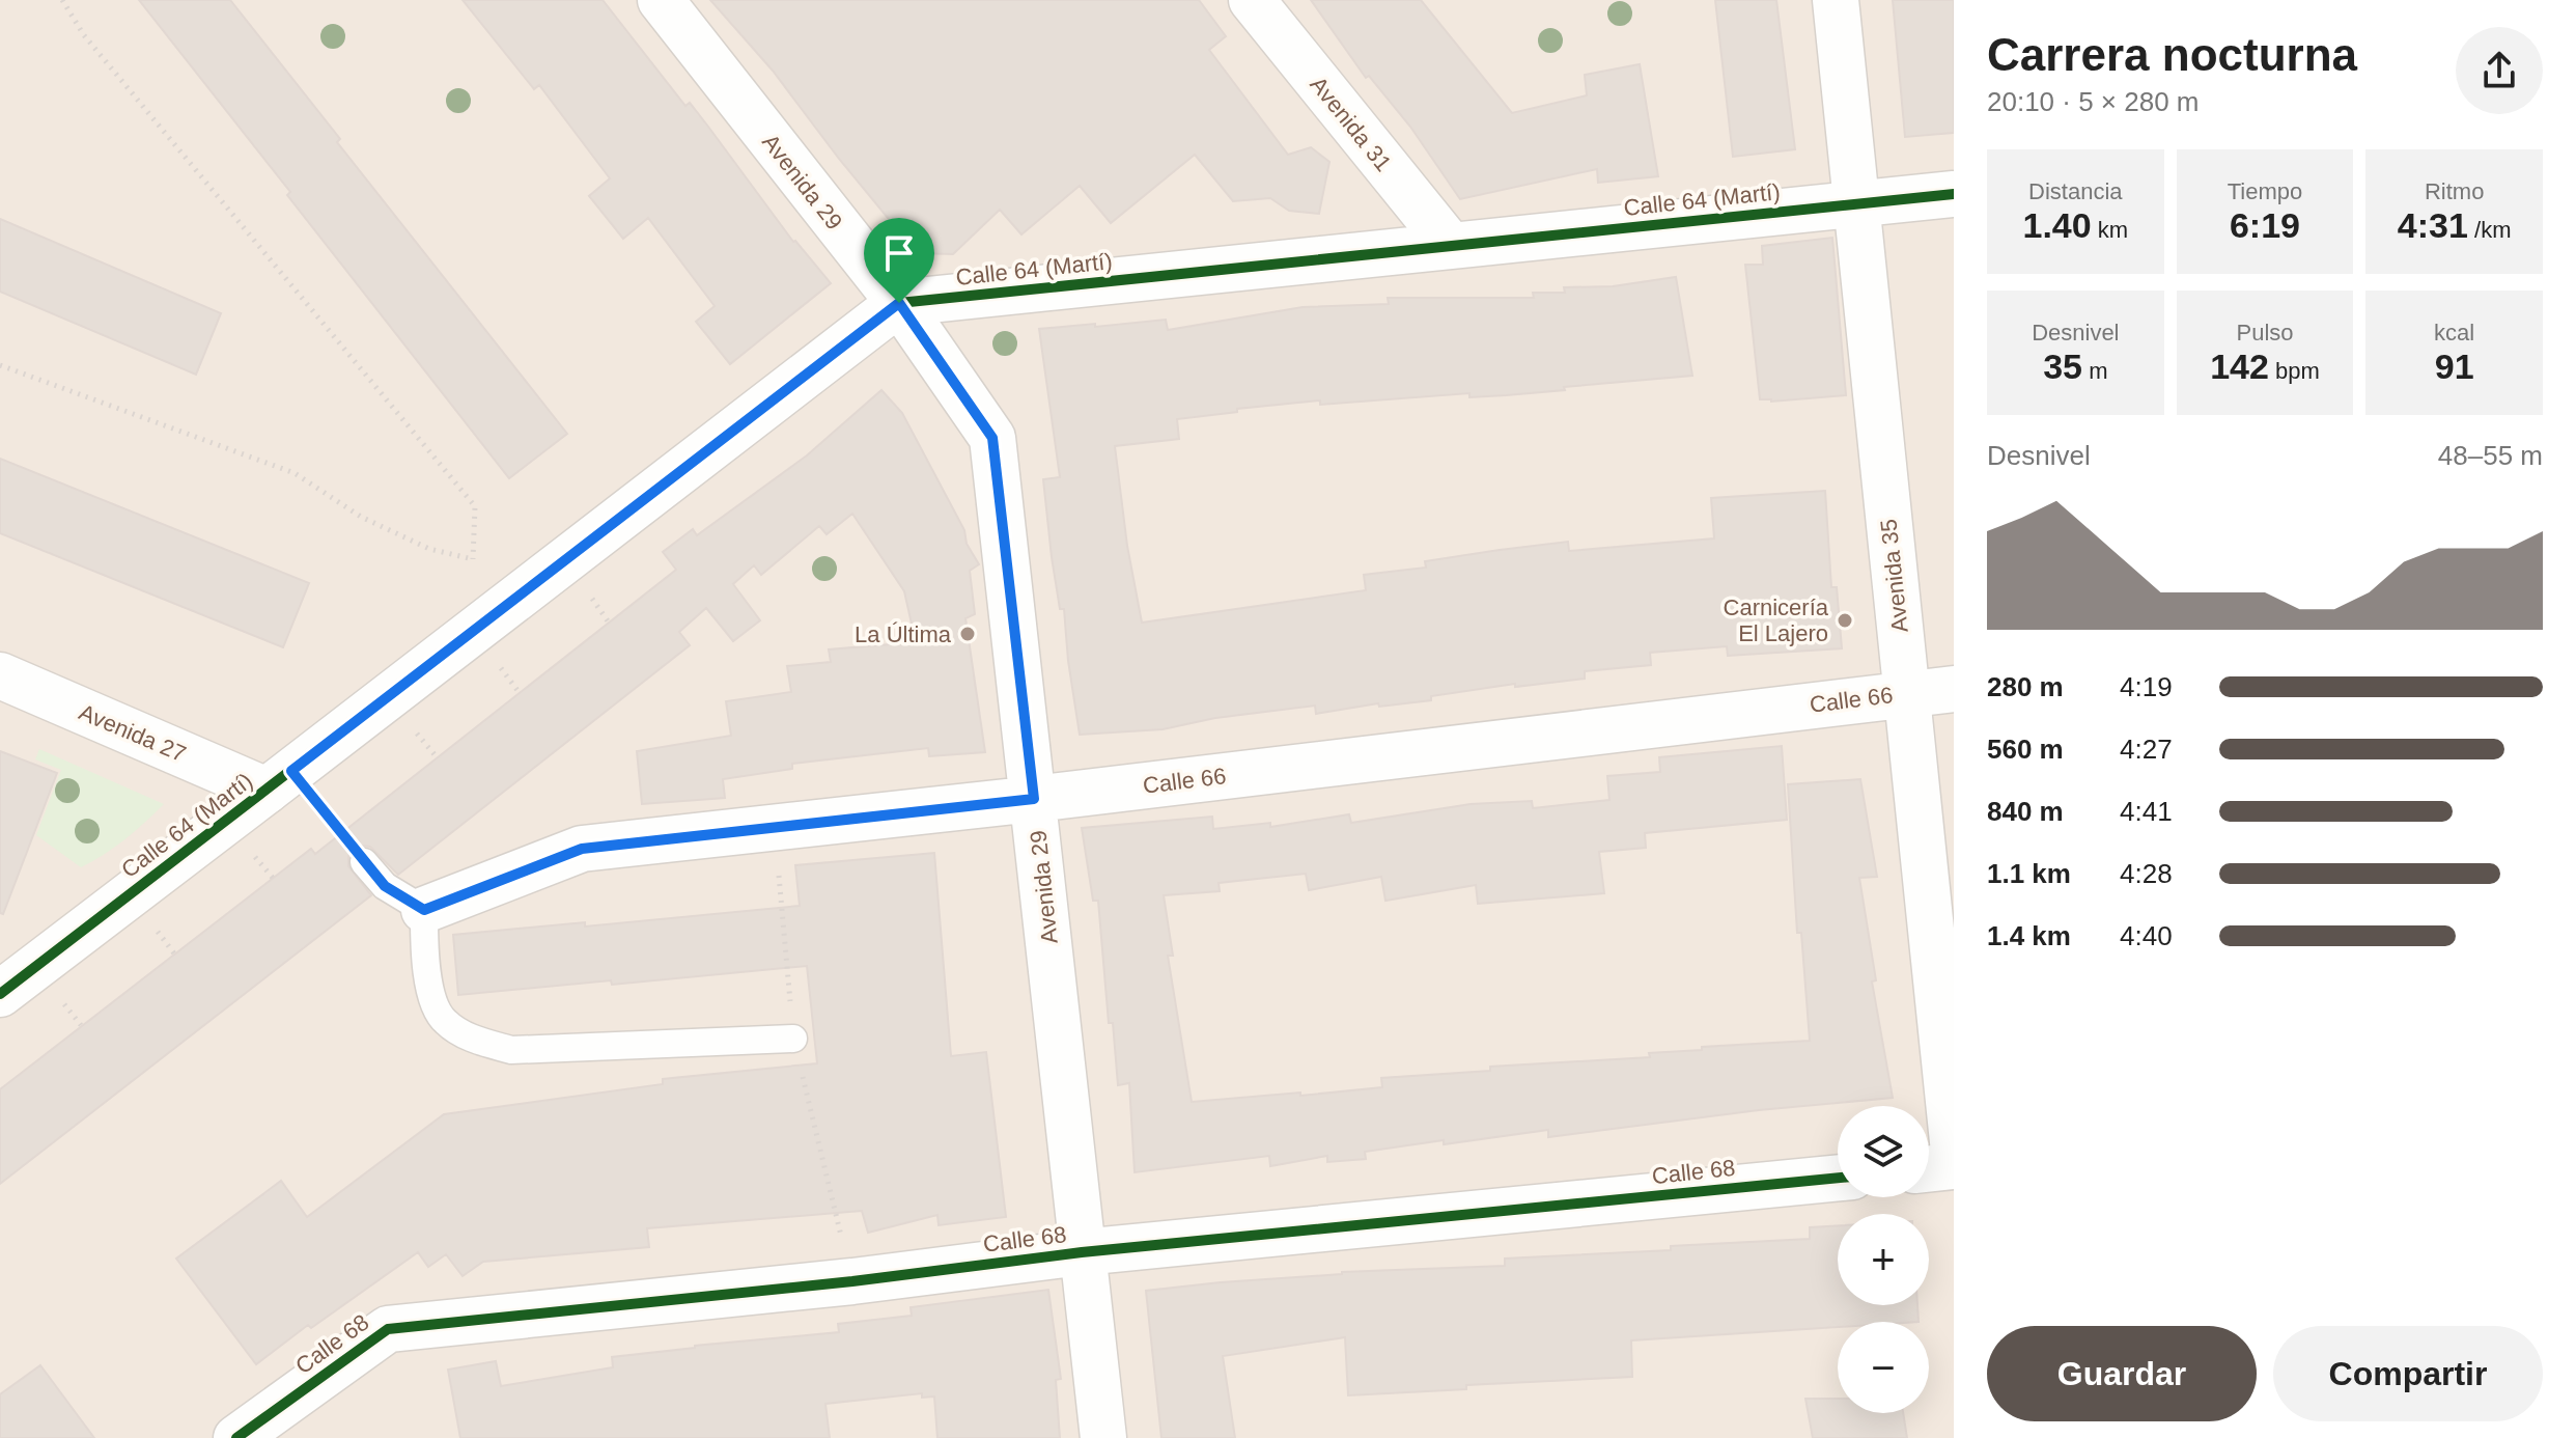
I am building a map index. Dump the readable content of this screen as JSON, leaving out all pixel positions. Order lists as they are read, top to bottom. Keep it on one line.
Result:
{"streets":{"street":["Avenida 31","Avenida 29","Calle 64 (Martí)","Avenida 35","Calle 66","Avenida 27","Calle 68"]},"crossings":[["Avenida 31","Calle 64 (Martí)"],["Avenida 29","Calle 64 (Martí)"],["Avenida 29","Calle 66"],["Avenida 29","Calle 68"],["Calle 64 (Martí)","Avenida 35"],["Calle 64 (Martí)","Avenida 27"],["Avenida 35","Calle 66"]],"places":["Carnicería El Lajero","La Última"],"page":{"heading":["Carrera nocturna","20:10 · 5 × 280 m"],"stats":[["Distancia","1.40 km"],["Tiempo","6:19"],["Ritmo","4:31 /km"],["Desnivel","35 m"],["Pulso","142 bpm"],["kcal","91"]],"chart":["Desnivel","48–55 m"],"list":[{"name":"280 m","note":"4:19"},{"name":"560 m","note":"4:27"},{"name":"840 m","note":"4:41"},{"name":"1.1 km","note":"4:28"},{"name":"1.4 km","note":"4:40"}],"map_buttons":["+","−"],"buttons":["Guardar","Compartir"]}}
